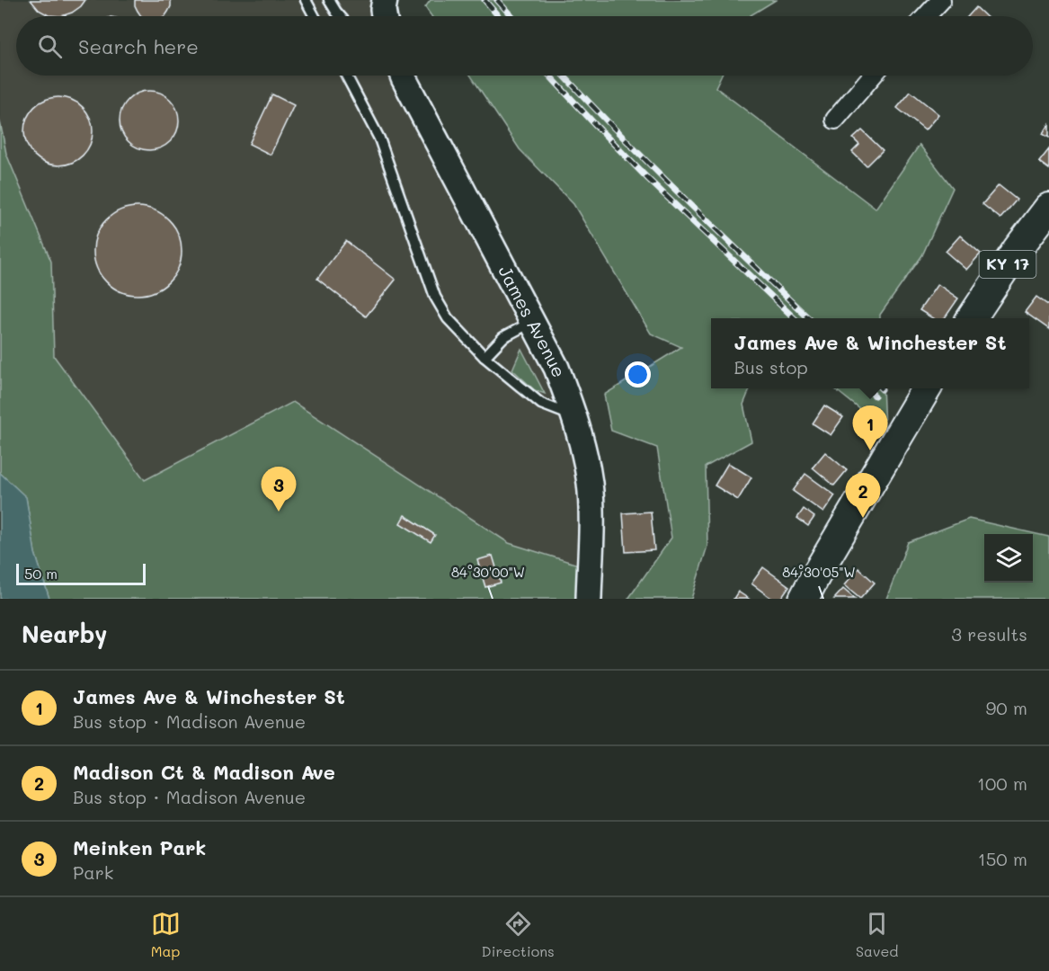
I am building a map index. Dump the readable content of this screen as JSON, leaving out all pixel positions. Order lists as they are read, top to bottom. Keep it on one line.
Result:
{"streets":{"main road":["KY 17","James Avenue"]},"scale_bar":"50 m","page":{"search":"Search here","popup":["James Ave & Winchester St","Bus stop"],"pins":["1","3","2"],"scale":"50 m","heading":["Nearby","3 results"],"list":[{"mark":"1","name":"James Ave & Winchester St","note":"Bus stop · Madison Avenue","value":"90 m"},{"mark":"2","name":"Madison Ct & Madison Ave","note":"Bus stop · Madison Avenue","value":"100 m"},{"mark":"3","name":"Meinken Park","note":"Park","value":"150 m"}],"nav":["Map","Directions","Saved"]},"coordinates":["84°30'00\"W","84°30'05\"W"]}
